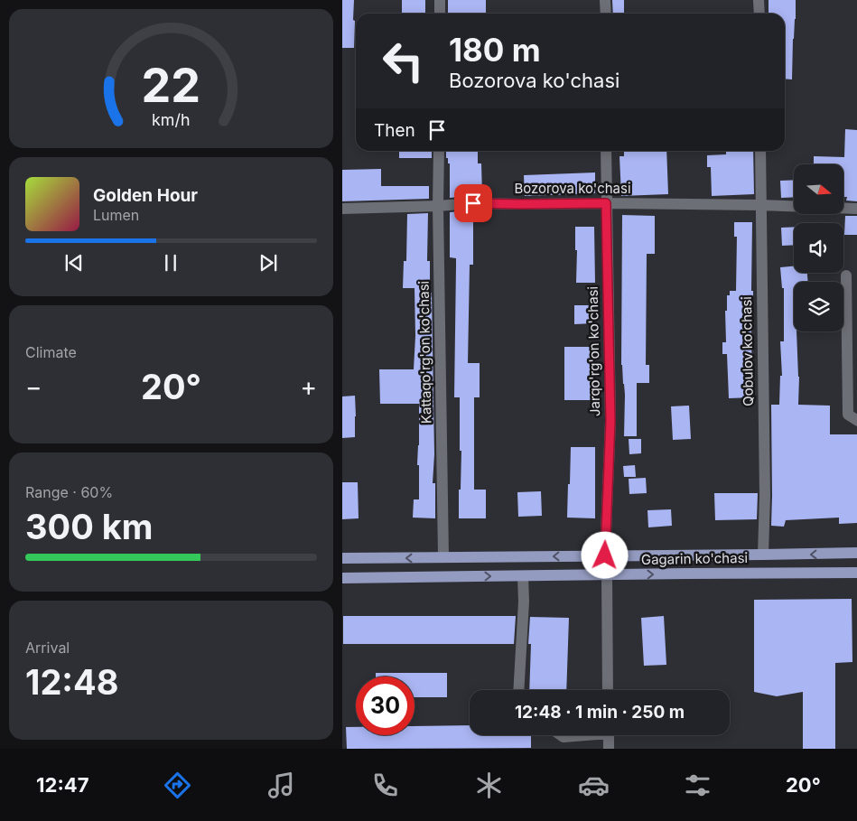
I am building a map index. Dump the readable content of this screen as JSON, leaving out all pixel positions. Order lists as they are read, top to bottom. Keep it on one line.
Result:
{"streets":{"main road":["Gagarin ko'chasi"],"street":["Bozorova ko'chasi","Jarqo'rg'on ko'chasi","Qobulov ko'chasi","Kattaqo'rg'on ko'chasi"]},"crossings":[["Bozorova ko'chasi","Jarqo'rg'on ko'chasi"],["Bozorova ko'chasi","Qobulov ko'chasi"],["Bozorova ko'chasi","Kattaqo'rg'on ko'chasi"],["Jarqo'rg'on ko'chasi","Gagarin ko'chasi"],["Qobulov ko'chasi","Gagarin ko'chasi"],["Kattaqo'rg'on ko'chasi","Gagarin ko'chasi"]],"north":"right","page":{"turn":["180 m","Bozorova ko'chasi"],"then":"Then","song":["Golden Hour","Lumen"],"tile":["Climate",["Range · 60%","300 km"],["Arrival","12:48"]],"heat":["−","20°","+"],"limit":"30","trip":"12:48 · 1 min · 250 m","tabs":["12:47","20°"],"gauge":["22","km/h"]}}
